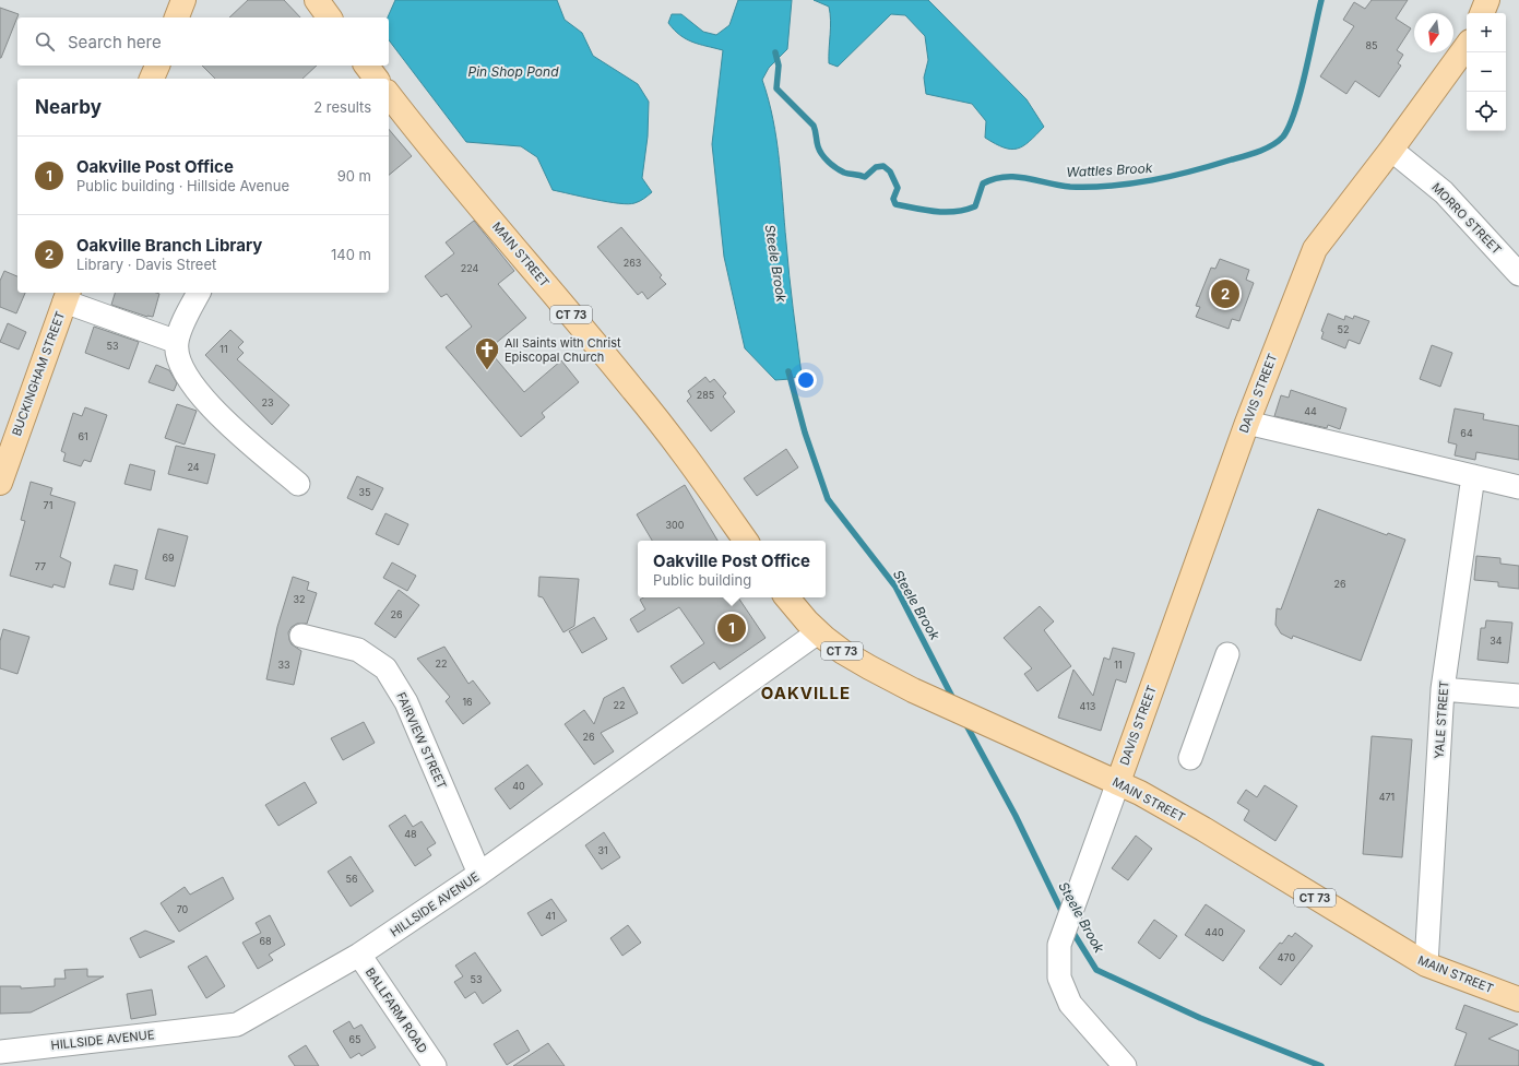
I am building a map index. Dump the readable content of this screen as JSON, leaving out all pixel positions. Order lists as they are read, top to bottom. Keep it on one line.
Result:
{"streets":{"main road":["MAIN STREET","CT 73","BUCKINGHAM STREET","DAVIS STREET"],"street":["MORRO STREET","YALE STREET","FAIRVIEW STREET","HILLSIDE AVENUE","BALLFARM ROAD"]},"crossings":[["MORRO STREET","DAVIS STREET"],["MAIN STREET","DAVIS STREET"],["MAIN STREET","YALE STREET"],["MAIN STREET","HILLSIDE AVENUE"],["FAIRVIEW STREET","HILLSIDE AVENUE"],["HILLSIDE AVENUE","BALLFARM ROAD"]],"districts":["OAKVILLE"],"water":["Pin Shop Pond","Wattles Brook","Steele Brook"],"places":{"church":["All Saints with Christ Episcopal Church"]},"house_numbers":["85","263","224","52","53","11","285","23","44","64","61","24","35","71","300","69","77","26","32","26","34","22","33","11","16","22","413","26","40","471","48","31","56","70","41","440","68","470","53","65"],"north":"bottom","page":{"map_buttons":["+","−"],"search":"Search here","heading":["Nearby","2 results"],"list":[{"mark":"1","name":"Oakville Post Office","note":"Public building · Hillside Avenue","value":"90 m"},{"mark":"2","name":"Oakville Branch Library","note":"Library · Davis Street","value":"140 m"}],"pins":["2","1"],"popup":["Oakville Post Office","Public building"]}}
